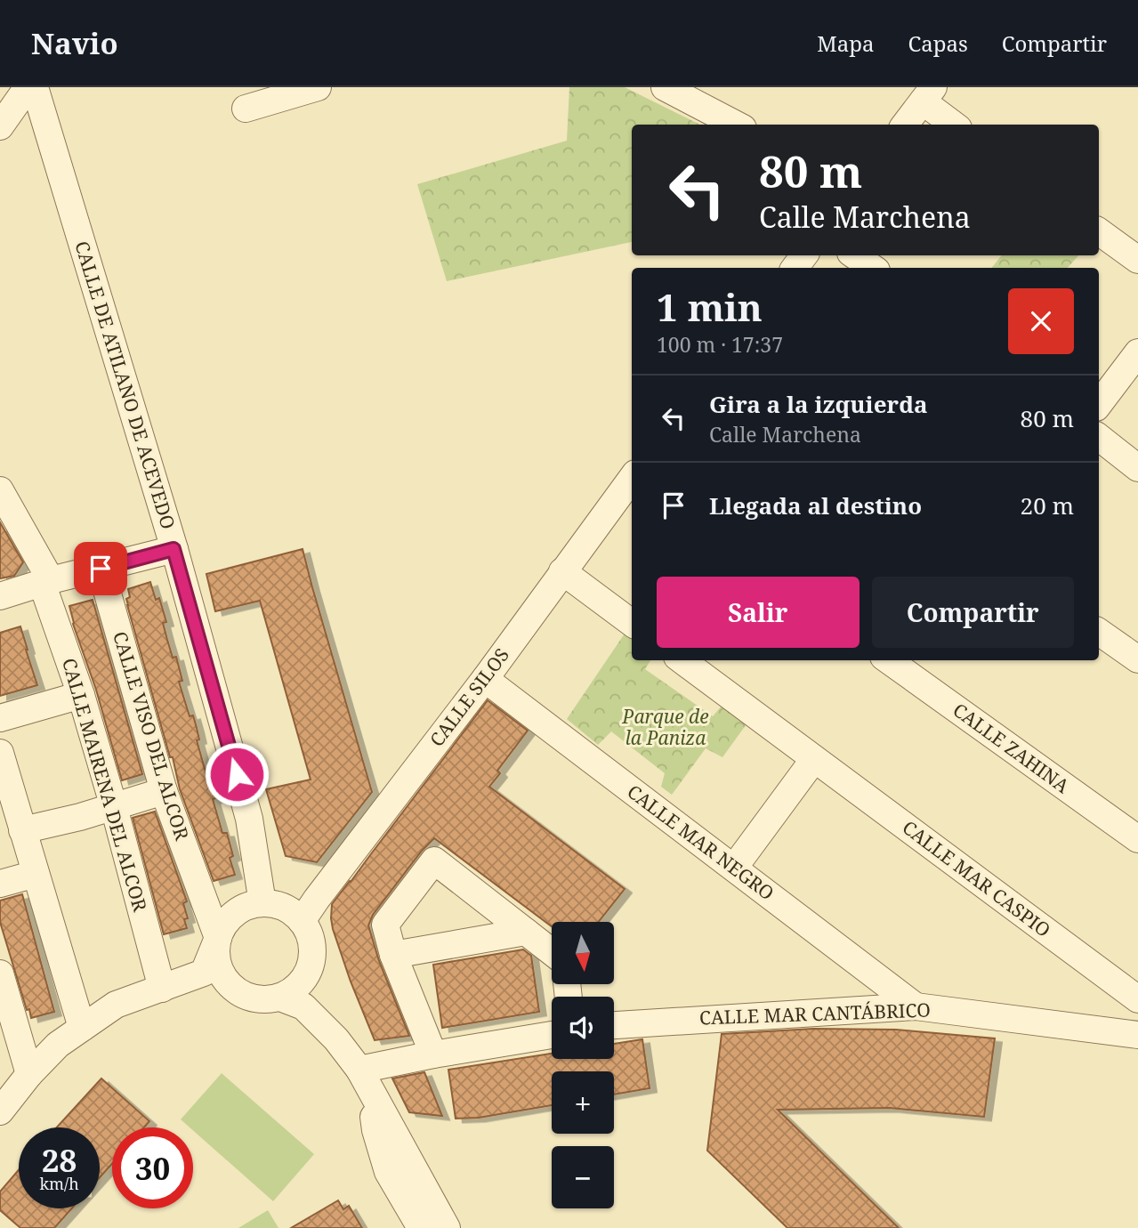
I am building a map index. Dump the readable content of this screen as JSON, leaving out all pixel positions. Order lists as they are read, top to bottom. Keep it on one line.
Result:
{"streets":{"street":["CALLE DE ATILANO DE ACEVEDO","CALLE SILOS","CALLE VISO DEL ALCOR","CALLE ZAHINA","CALLE MAIRENA DEL ALCOR","CALLE MAR NEGRO","CALLE MAR CASPIO","CALLE MAR CANTÁBRICO"]},"crossings":[["CALLE DE ATILANO DE ACEVEDO","CALLE SILOS"],["CALLE DE ATILANO DE ACEVEDO","CALLE VISO DEL ALCOR"],["CALLE SILOS","CALLE VISO DEL ALCOR"],["CALLE SILOS","CALLE MAR NEGRO"],["CALLE MAR NEGRO","CALLE MAR CANTÁBRICO"]],"parks":["Parque de la Paniza"],"north":"bottom","page":{"header":"Navio","nav":["Mapa","Capas","Compartir"],"turn":["80 m","Calle Marchena"],"heading":["1 min","100 m · 17:37"],"list":[{"name":"Gira a la izquierda","note":"Calle Marchena","value":"80 m"},{"name":"Llegada al destino","value":"20 m"}],"buttons":["Salir","Compartir"],"map_buttons":["+","−"],"speed":"28 km/h","limit":"30"}}
